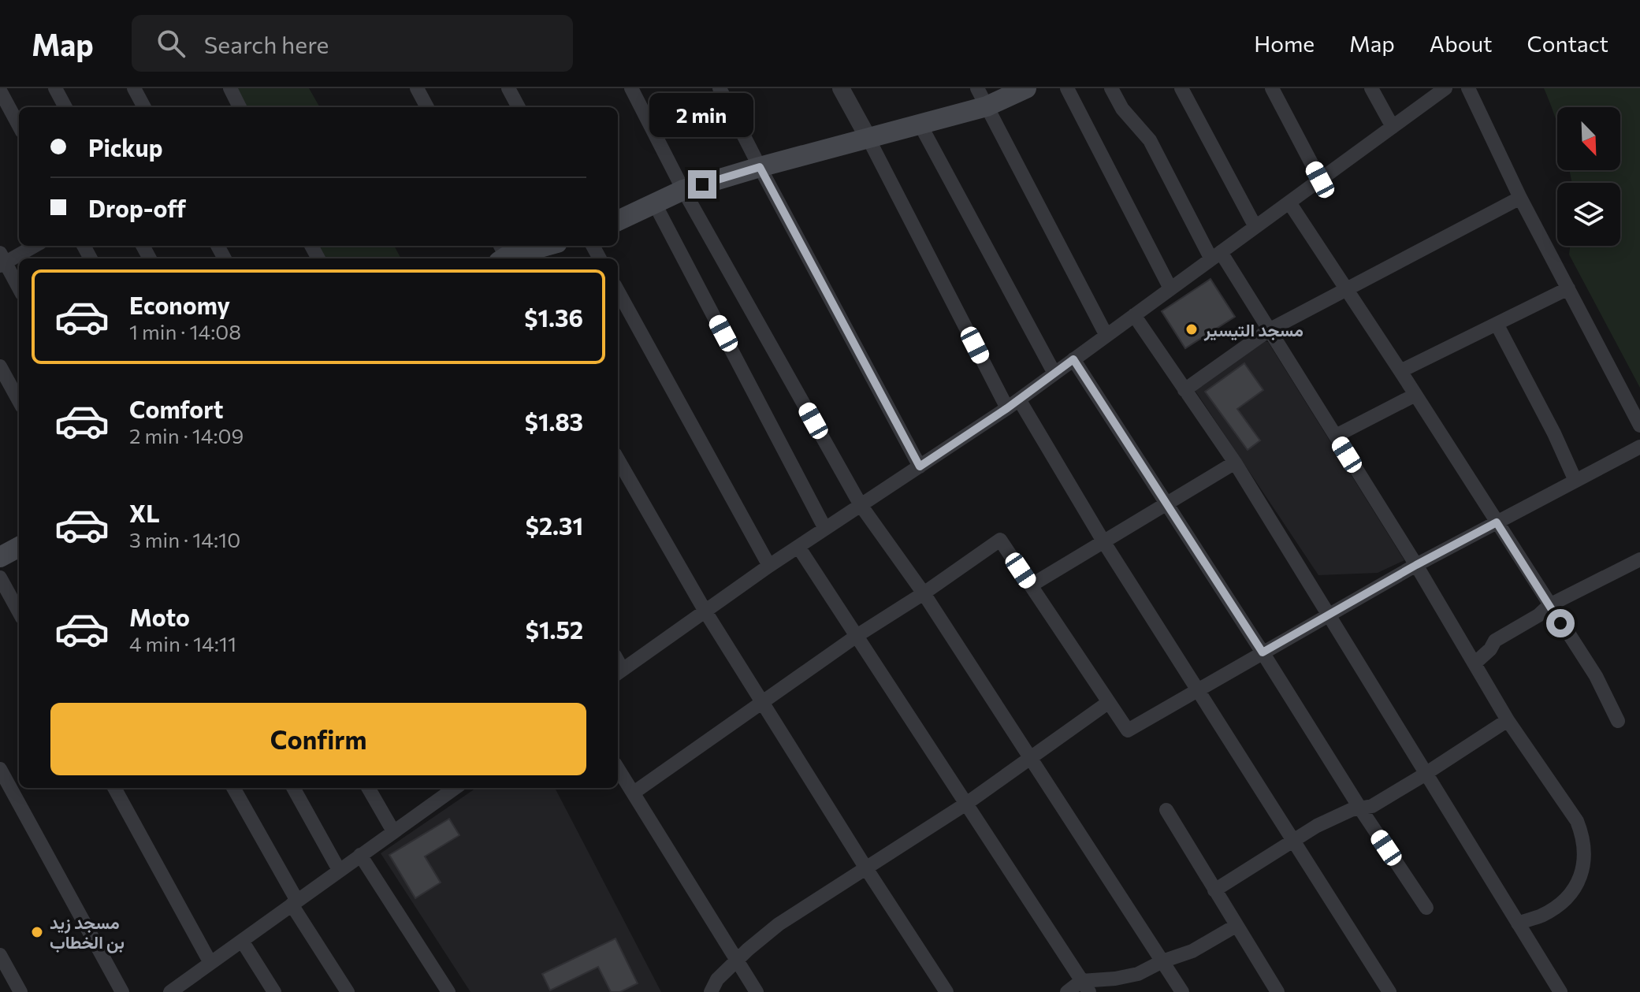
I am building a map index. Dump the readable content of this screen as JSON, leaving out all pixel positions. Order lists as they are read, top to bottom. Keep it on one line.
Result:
{"places":["مسجد التيسير","مسجد زيد بن الخطاب"],"north":"bottom right","page":{"header":"Map","search":"Search here","nav":["Home","Map","About","Contact"],"bubble":"2 min","banner":["Pickup","Drop-off"],"list":[{"name":"Economy","note":"1 min · 14:08","value":"$1.36"},{"name":"Comfort","note":"2 min · 14:09","value":"$1.83"},{"name":"XL","note":"3 min · 14:10","value":"$2.31"},{"name":"Moto","note":"4 min · 14:11","value":"$1.52"}],"buttons":"Confirm"}}
